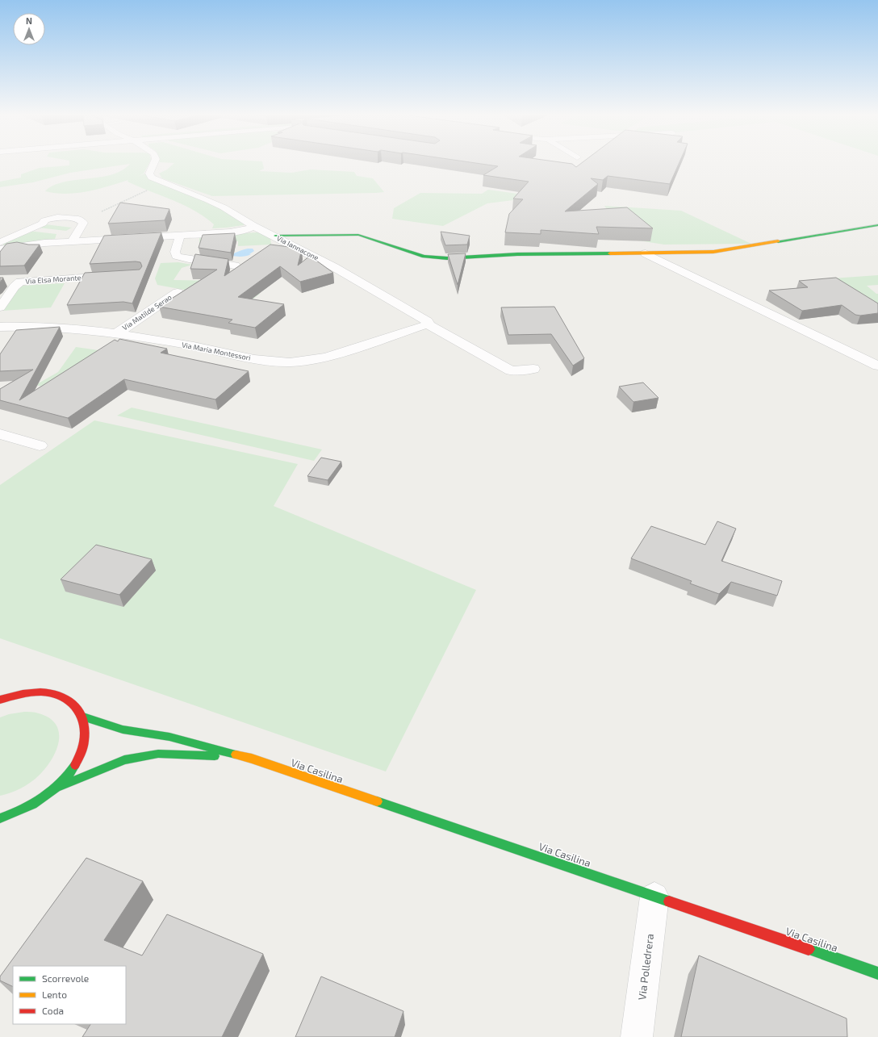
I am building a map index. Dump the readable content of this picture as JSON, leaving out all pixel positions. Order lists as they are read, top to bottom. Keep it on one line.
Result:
{"streets":{"street":["Via Iannacone","Via Elsa Morante","Via Matilde Serao","Via Maria Montessori","Via Casilina","Via Polledrera"]},"crossings":[["Via Iannacone","Via Maria Montessori"],["Via Matilde Serao","Via Maria Montessori"],["Via Casilina","Via Polledrera"]],"legend":["Scorrevole","Lento","Coda"],"north":"top"}
